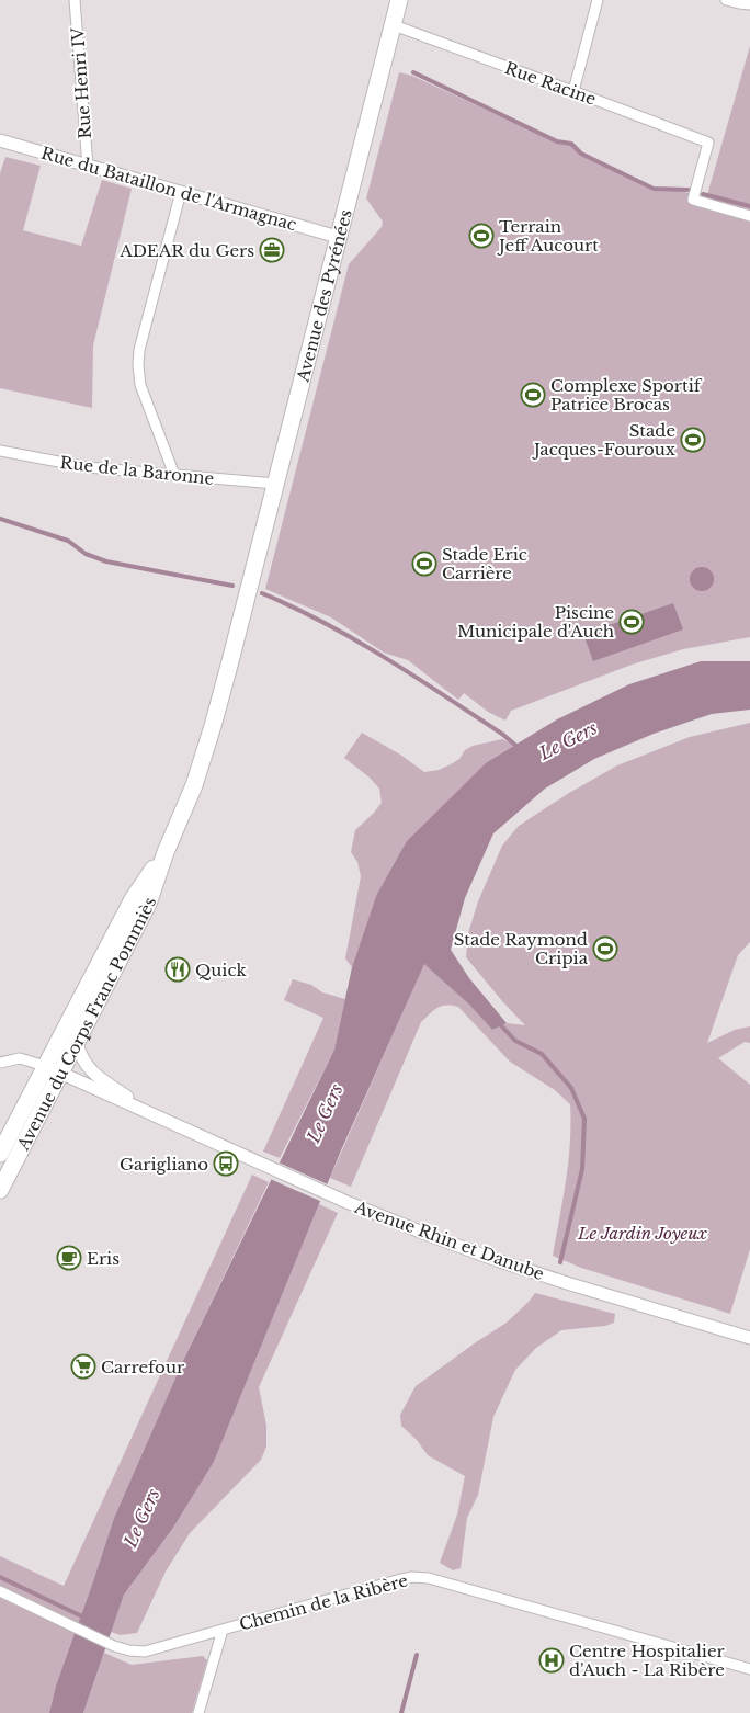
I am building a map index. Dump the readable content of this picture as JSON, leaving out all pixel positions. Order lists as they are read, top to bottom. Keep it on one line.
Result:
{"streets":{"main road":["Avenue des Pyrénées","Avenue du Corps Franc Pommiès"],"street":["Rue Henri IV","Rue Racine","Rue du Bataillon de l'Armagnac","Rue de la Baronne","Avenue Rhin et Danube","Chemin de la Ribère"]},"crossings":[["Rue Henri IV","Rue du Bataillon de l'Armagnac"],["Rue Racine","Avenue des Pyrénées"],["Rue du Bataillon de l'Armagnac","Avenue des Pyrénées"],["Avenue des Pyrénées","Rue de la Baronne"],["Avenue des Pyrénées","Avenue du Corps Franc Pommiès"],["Avenue du Corps Franc Pommiès","Avenue Rhin et Danube"]],"water":["Le Gers"],"parks":["Le Jardin Joyeux"],"places":{"sports":["Terrain Jeff Aucourt","Complexe Sportif Patrice Brocas","Stade Jacques-Fouroux","Stade Eric Carrière","Piscine Municipale d'Auch","Stade Raymond Cripia"],"office":["ADEAR du Gers"],"restaurant":["Quick"],"bus stop":["Garigliano"],"cafe":["Eris"],"supermarket":["Carrefour"],"hospital":["Centre Hospitalier d'Auch - La Ribère"]}}
